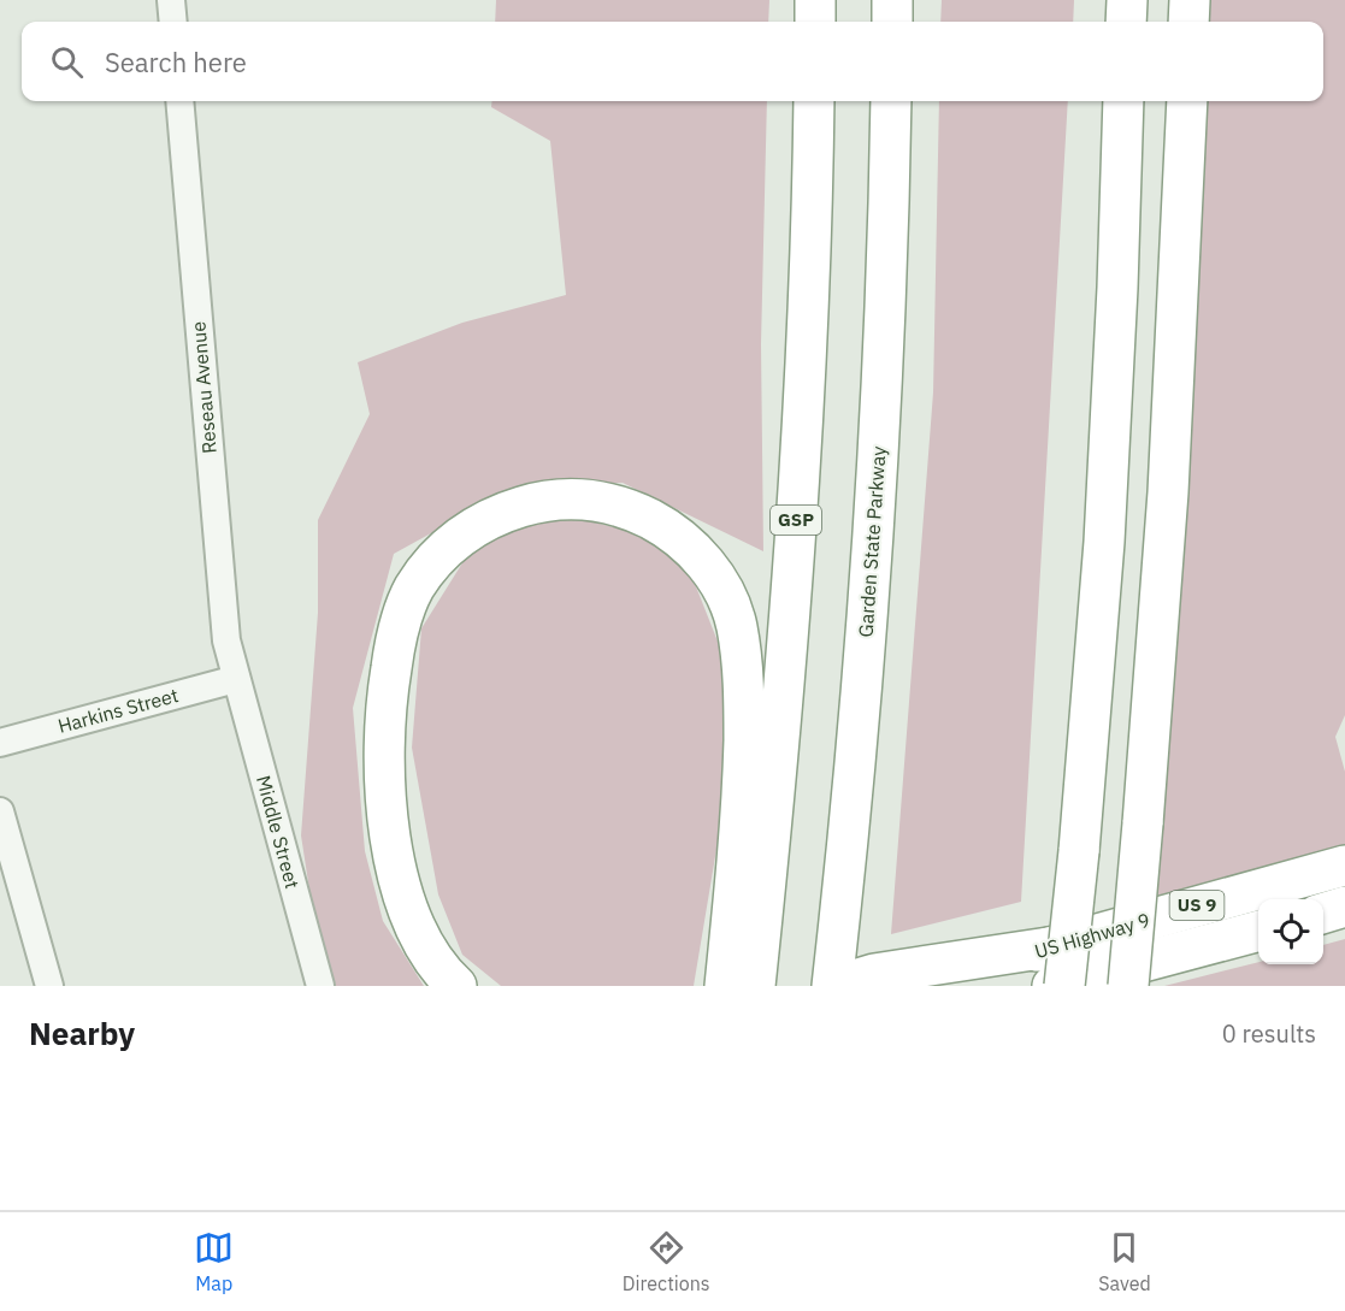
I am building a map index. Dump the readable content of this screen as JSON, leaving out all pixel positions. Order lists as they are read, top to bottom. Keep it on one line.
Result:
{"streets":{"highway":["GSP","Garden State Parkway","US 9","US Highway 9"],"street":["Reseau Avenue","Harkins Street","Middle Street"]},"crossings":[["Reseau Avenue","Harkins Street"],["Reseau Avenue","Middle Street"],["Harkins Street","Middle Street"]],"page":{"search":"Search here","heading":["Nearby","0 results"],"nav":["Map","Directions","Saved"]}}
